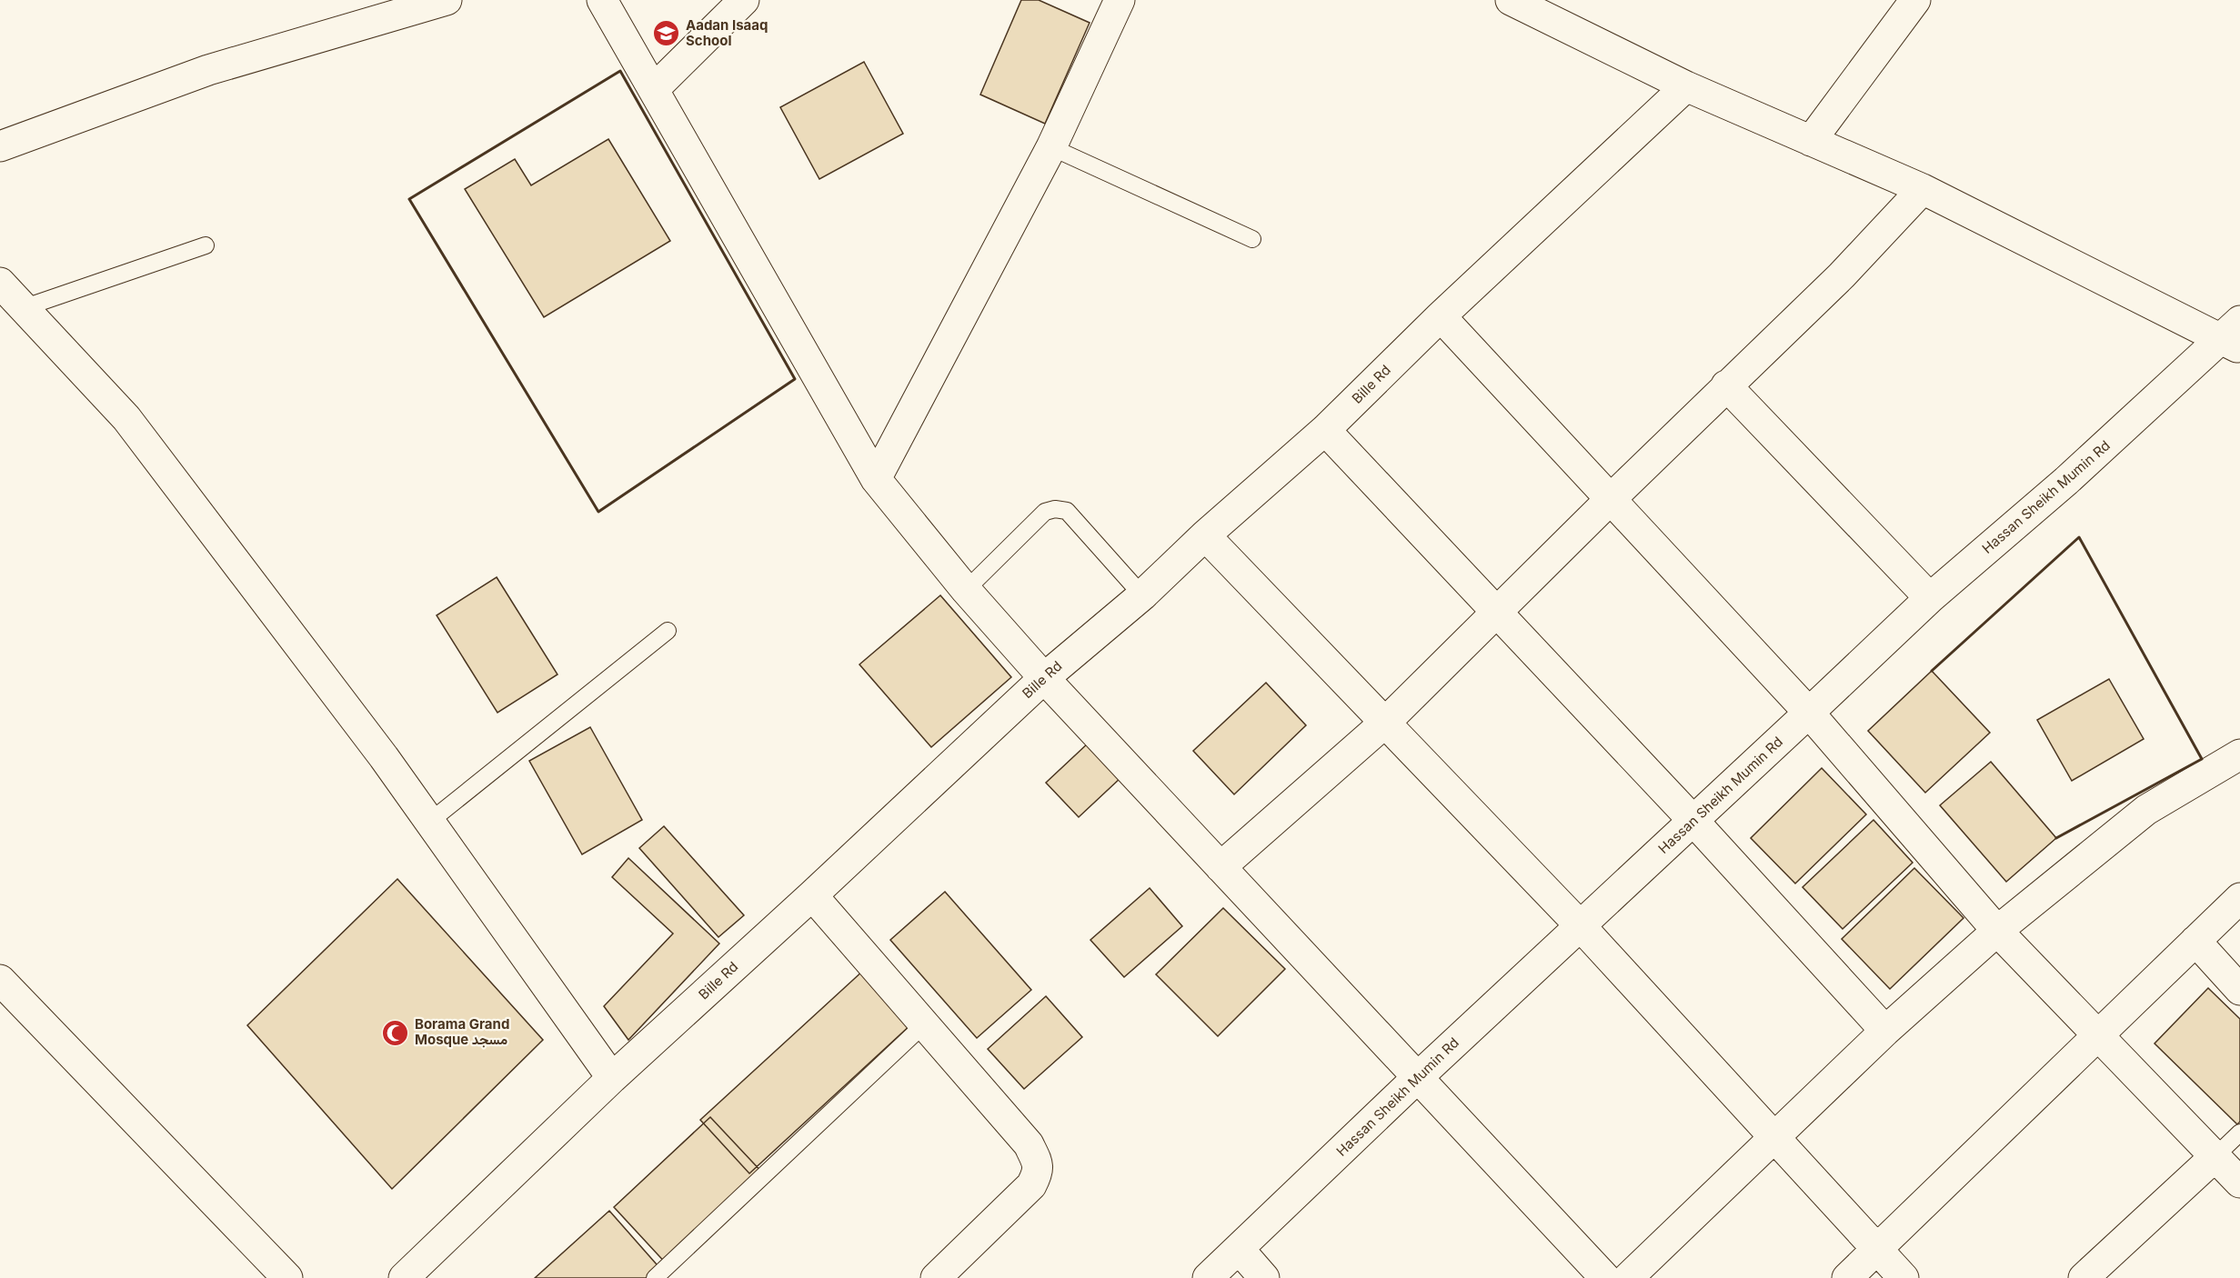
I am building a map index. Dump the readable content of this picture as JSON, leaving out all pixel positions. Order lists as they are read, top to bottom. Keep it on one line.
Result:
{"streets":{"street":["Bille Rd","Hassan Sheikh Mumin Rd"]},"places":{"school or university":["Aadan Isaaq School"],"mosque":["Borama Grand Mosque مسجد"]}}
